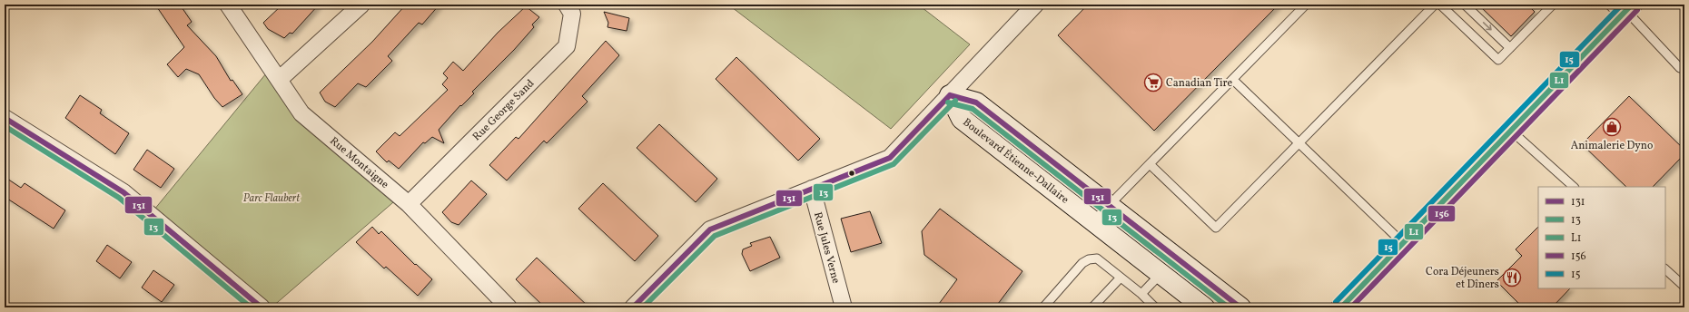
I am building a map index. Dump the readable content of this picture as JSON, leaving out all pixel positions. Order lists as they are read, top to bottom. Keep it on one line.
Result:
{"streets":{"street":["Rue George Sand","Boulevard Étienne-Dallaire","Rue Montaigne","Rue Jules Verne"]},"crossings":[["Rue George Sand","Rue Montaigne"]],"parks":["Parc Flaubert"],"places":{"supermarket":["Canadian Tire"],"shop":["Animalerie Dyno"],"restaurant":["Cora Déjeuners et Dîners"]},"lines":["transit line L1","transit line 15","transit line 156","transit line 131","transit line 13"],"legend":["131","13","L1","156","15"]}
